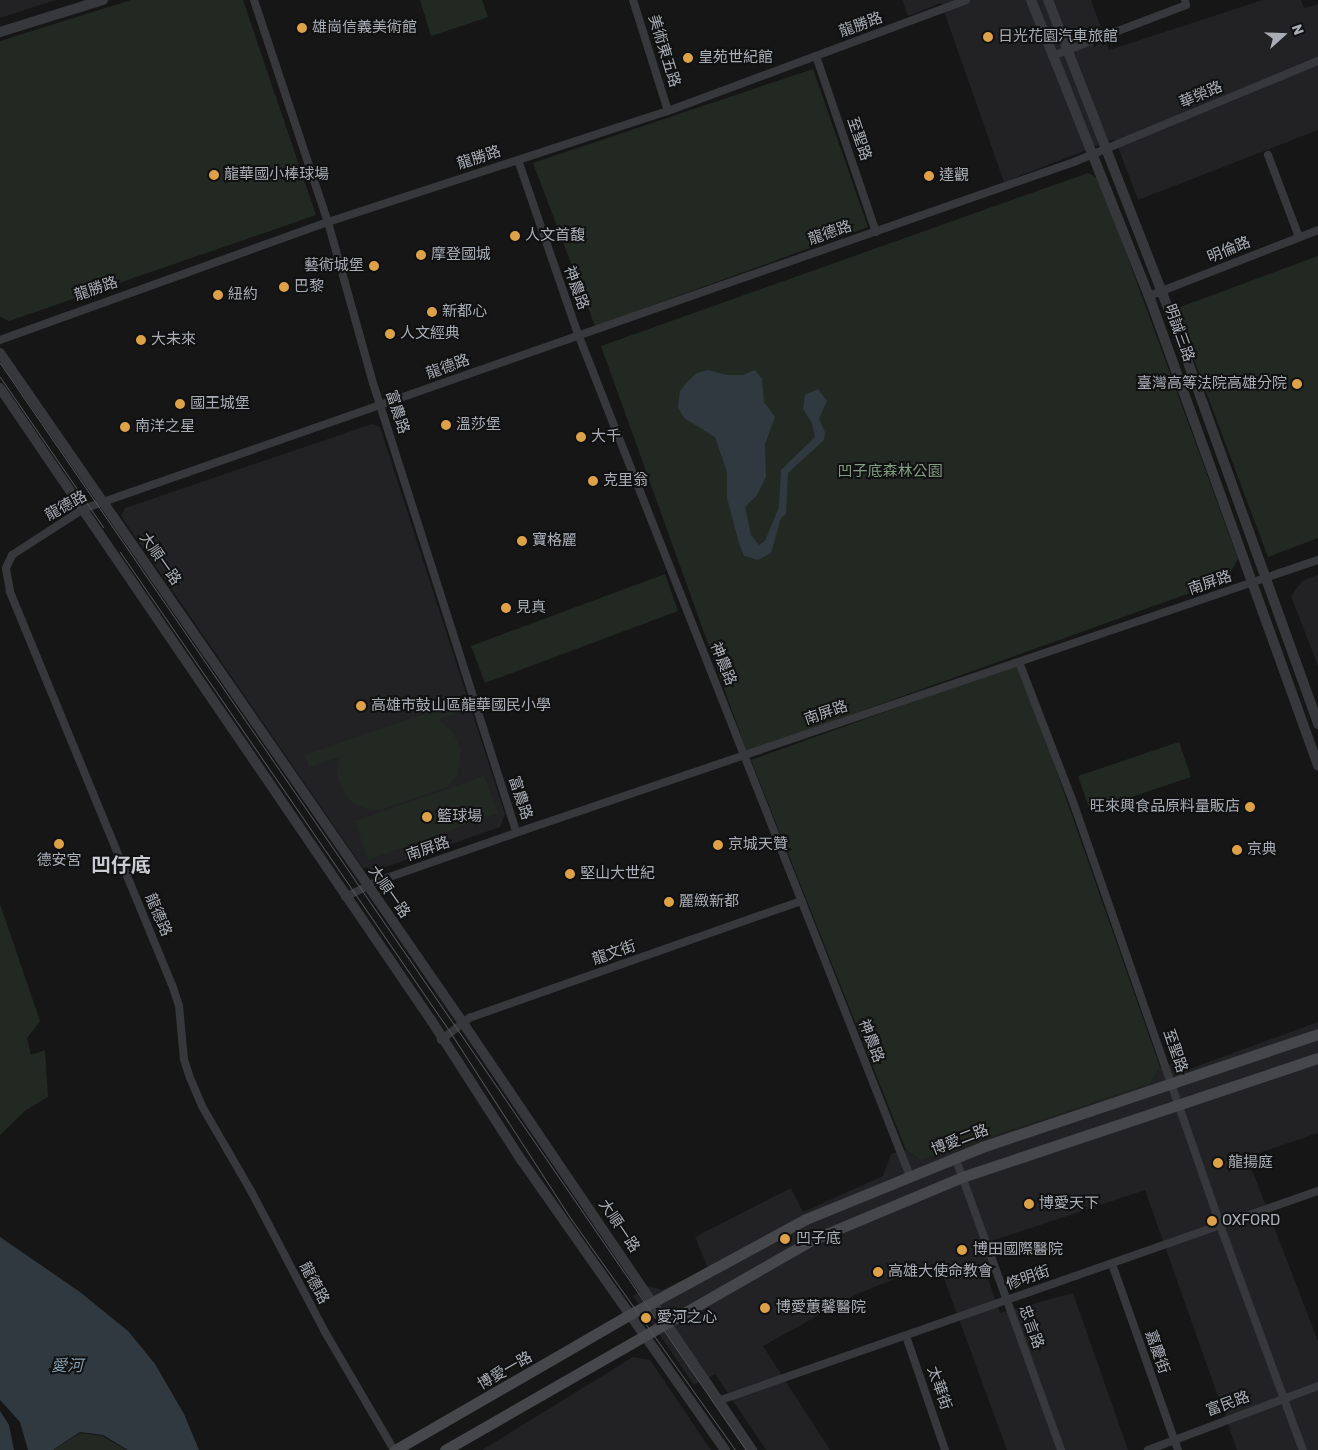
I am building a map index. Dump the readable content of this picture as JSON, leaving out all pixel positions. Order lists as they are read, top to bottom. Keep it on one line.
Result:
{"streets":{"main road":["博愛二路","博愛一路"],"street":["龍勝路","美術東五路","華榮路","至聖路","龍德路","明倫路","神農路","明誠三路","富農路","大順一路","南屏路","龍文街","修明街","忠言路","嘉慶街","太華街","富民路"]},"crossings":[["龍勝路","美術東五路"],["龍勝路","至聖路"],["龍勝路","神農路"],["龍勝路","富農路"],["華榮路","龍德路"],["華榮路","明誠三路"],["至聖路","龍德路"],["至聖路","南屏路"],["至聖路","博愛二路"],["至聖路","修明街"],["至聖路","富民路"],["龍德路","神農路"],["龍德路","明誠三路"],["龍德路","富農路"],["龍德路","大順一路"],["龍德路","博愛一路"],["明倫路","明誠三路"],["神農路","南屏路"],["神農路","龍文街"],["神農路","博愛二路"],["明誠三路","南屏路"],["富農路","南屏路"],["大順一路","南屏路"],["大順一路","龍文街"],["大順一路","博愛二路"],["大順一路","修明街"],["博愛二路","忠言路"],["博愛二路","博愛一路"],["修明街","忠言路"],["修明街","嘉慶街"],["修明街","太華街"],["嘉慶街","富民路"]],"districts":["凹仔底"],"water":["愛河"],"parks":["凹子底森林公園"],"places":["雄崗信義美術館","日光花園汽車旅館","皇苑世紀館","龍華國小棒球場","達觀","人文首馥","摩登國城","藝術城堡","巴黎","紐約","新都心","人文經典","大未來","臺灣高等法院高雄分院","國王城堡","溫莎堡","南洋之星","大千","克里翁","寶格麗","見真","高雄市鼓山區龍華國民小學","旺來興食品原料量販店","籃球場","德安宮","京城天贊","京典","堅山大世紀","麗緻新都","龍揚庭","博愛天下","OXFORD","凹子底","博田國際醫院","高雄大使命教會","博愛蕙馨醫院","愛河之心"],"north":"right"}
